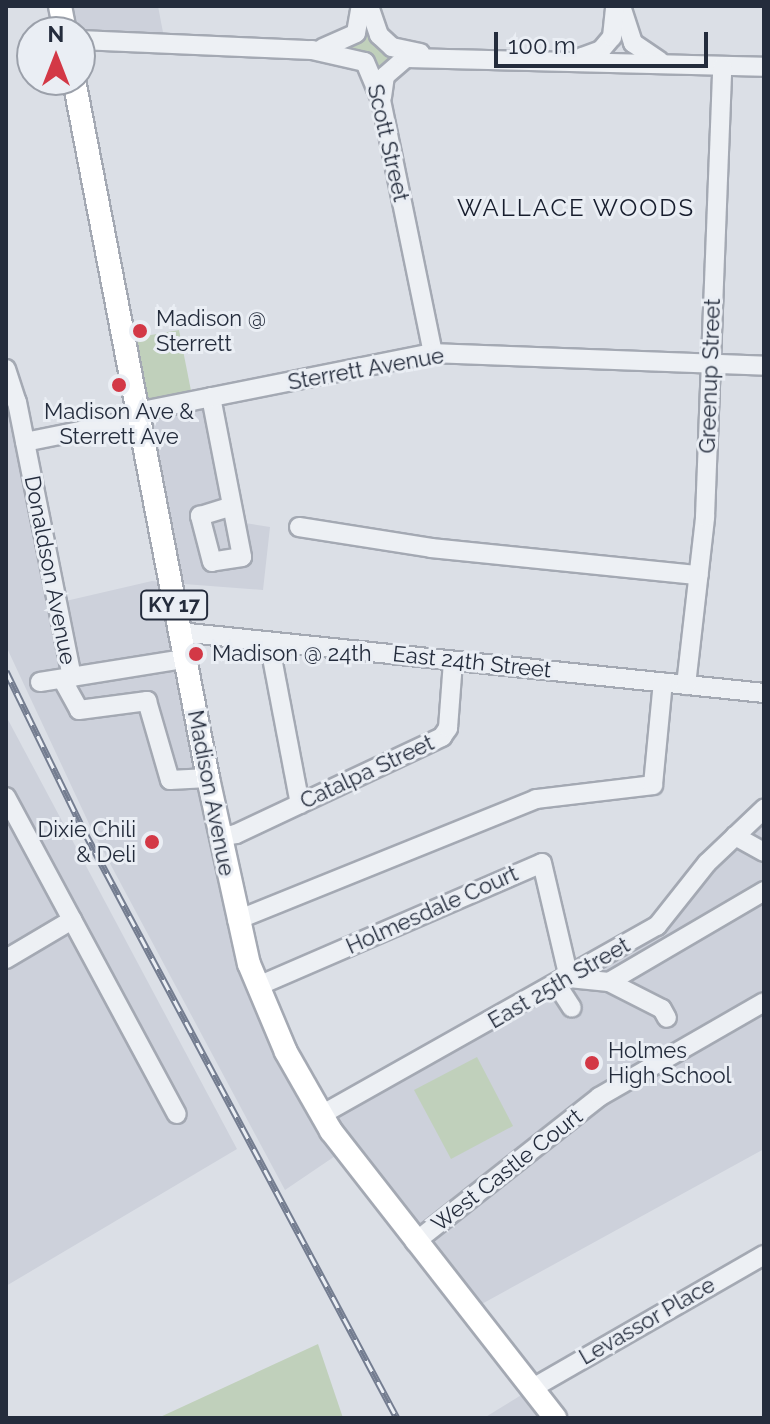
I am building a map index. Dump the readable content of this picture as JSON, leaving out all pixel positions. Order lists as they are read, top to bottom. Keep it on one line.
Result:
{"streets":{"main road":["KY 17","Madison Avenue"],"street":["Scott Street","Sterrett Avenue","Greenup Street","Donaldson Avenue","East 24th Street","Catalpa Street","Holmesdale Court","East 25th Street","West Castle Court","Levassor Place"]},"crossings":[["Scott Street","Sterrett Avenue"],["Sterrett Avenue","Greenup Street"],["Sterrett Avenue","Donaldson Avenue"],["Sterrett Avenue","Madison Avenue"],["Greenup Street","East 24th Street"],["East 24th Street","Catalpa Street"],["East 24th Street","Madison Avenue"],["Catalpa Street","Madison Avenue"],["Madison Avenue","Holmesdale Court"],["Madison Avenue","East 25th Street"],["Madison Avenue","West Castle Court"],["Madison Avenue","Levassor Place"],["Holmesdale Court","East 25th Street"]],"districts":["WALLACE WOODS"],"places":["Madison @ Sterrett","Madison Ave & Sterrett Ave","Madison @ 24th","Dixie Chili & Deli","Holmes High School"],"scale_bar":"100 m","north":"top"}
